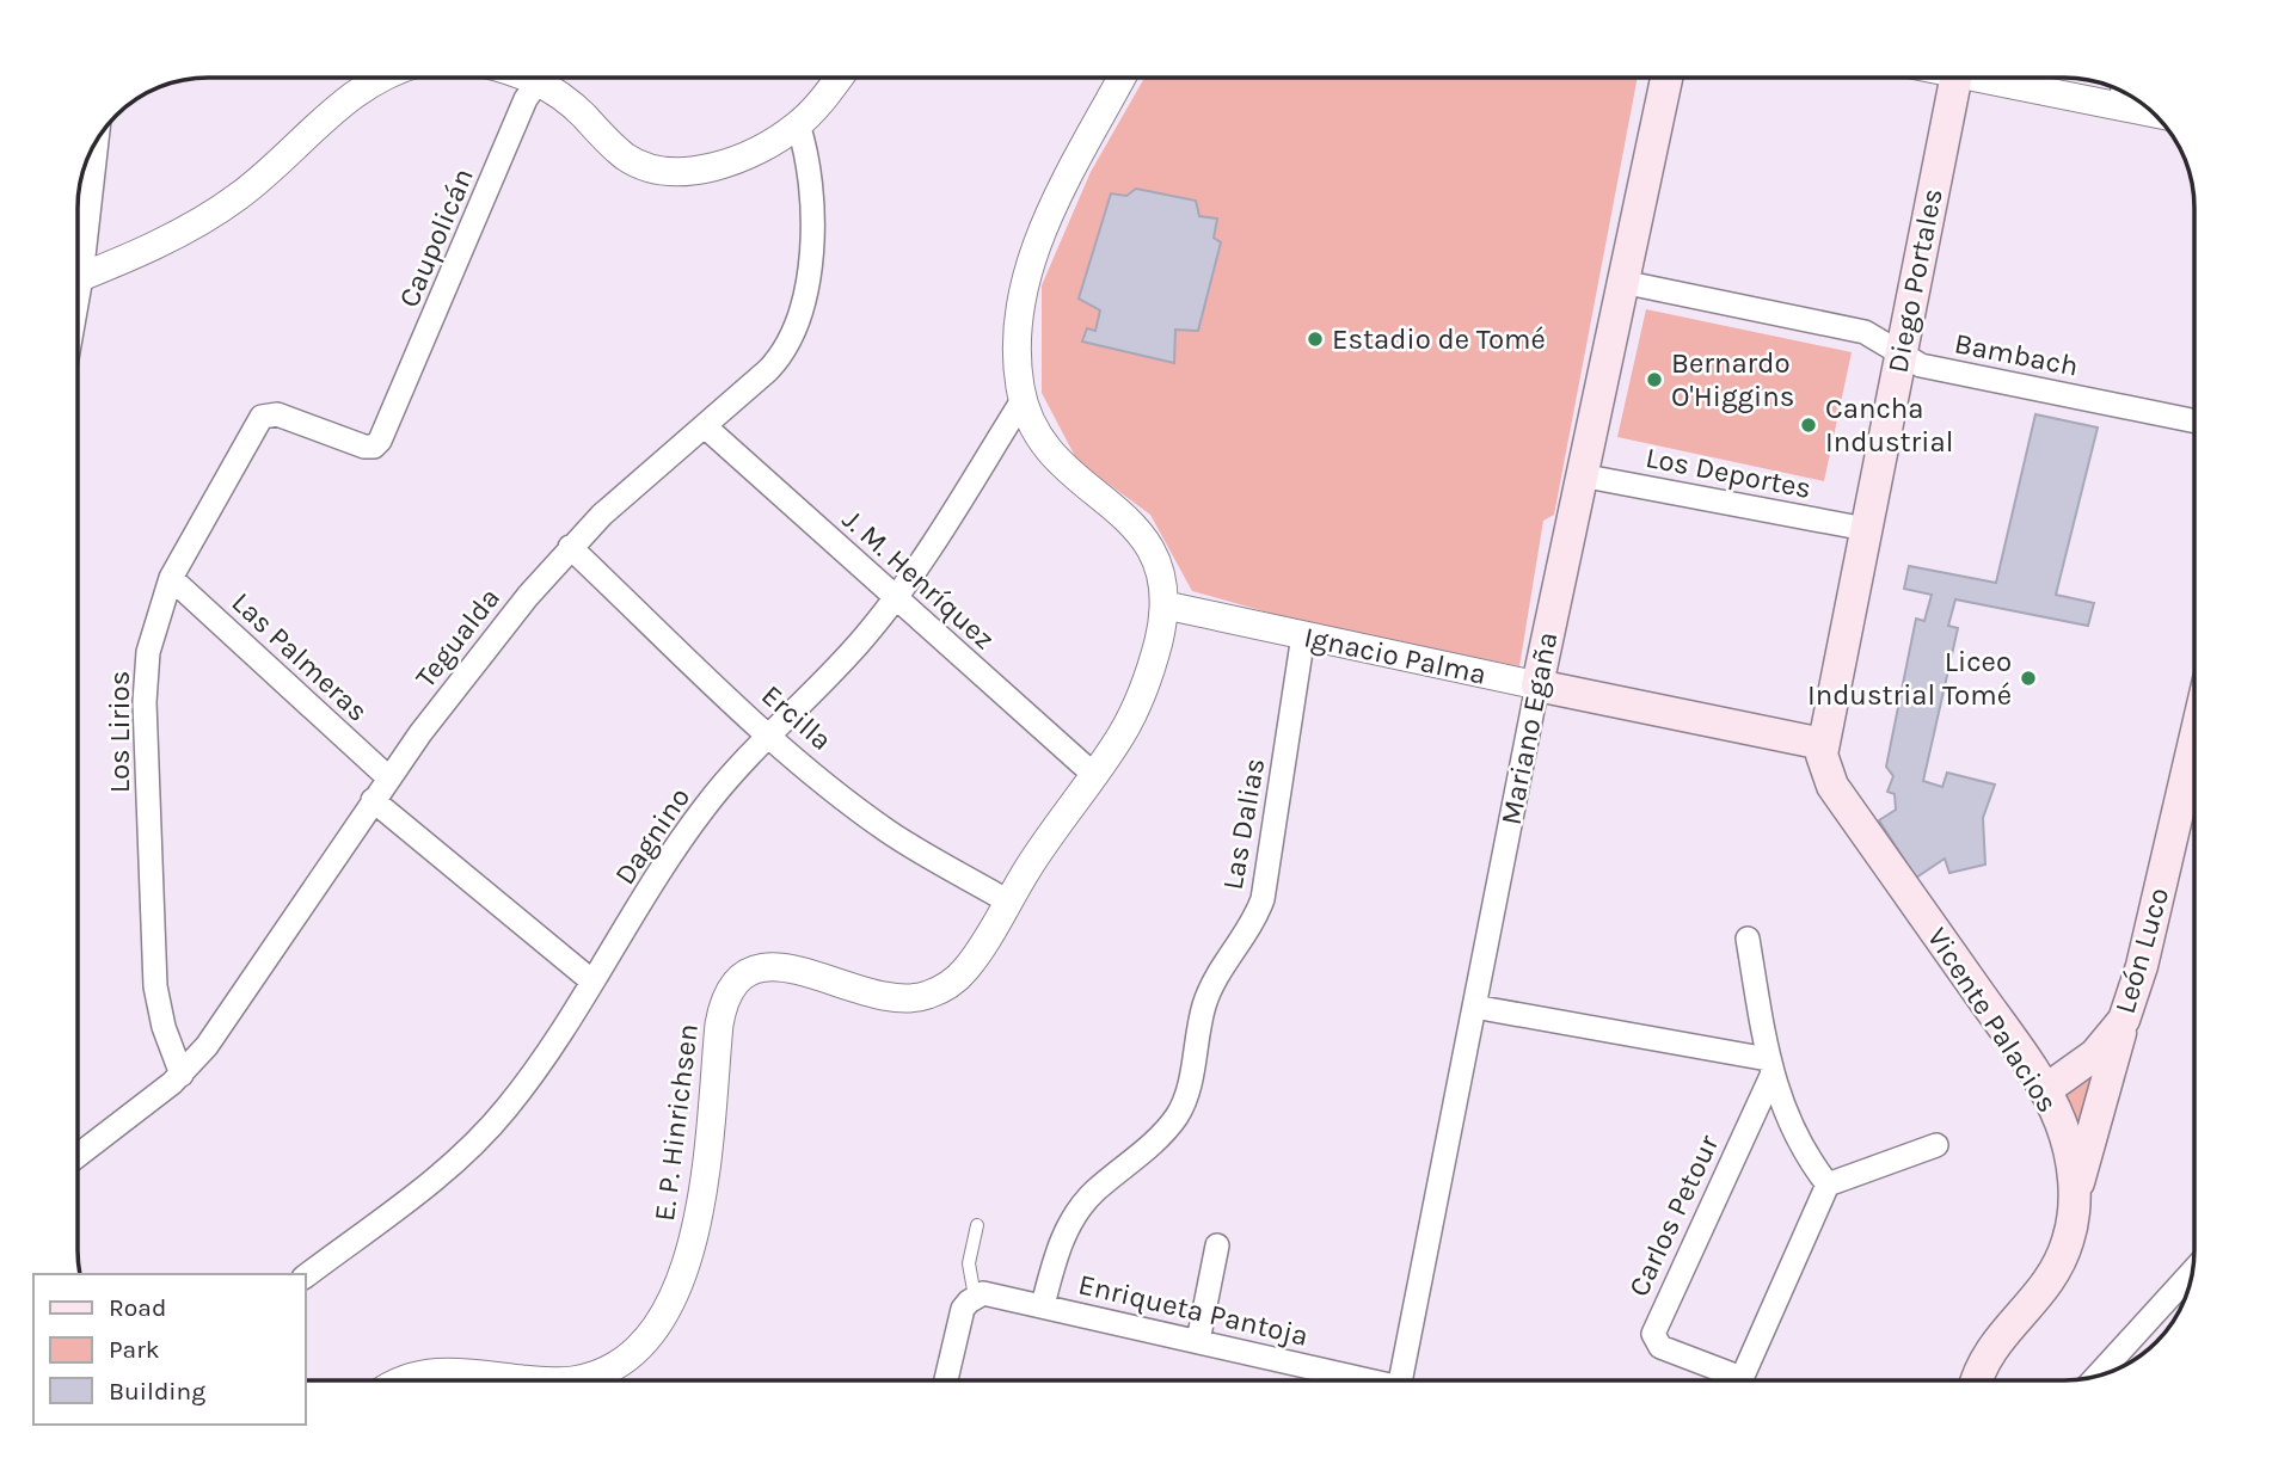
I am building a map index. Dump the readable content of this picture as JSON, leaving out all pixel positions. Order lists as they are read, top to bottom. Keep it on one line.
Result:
{"streets":{"main road":["Diego Portales","Ignacio Palma","Mariano Egaña","León Luco","Vicente Palacios"],"street":["Caupolicán","Bambach","Los Deportes","J. M. Henríquez","Tegualda","Las Palmeras","Ercilla","Los Lirios","Las Dalias","Dagnino","E. P. Hinrichsen","Carlos Petour","Enriqueta Pantoja"]},"crossings":[["Caupolicán","Los Lirios"],["Diego Portales","Bambach"],["Diego Portales","Los Deportes"],["Diego Portales","Ignacio Palma"],["Diego Portales","Vicente Palacios"],["Bambach","Mariano Egaña"],["Los Deportes","Mariano Egaña"],["J. M. Henríquez","Tegualda"],["J. M. Henríquez","Dagnino"],["J. M. Henríquez","E. P. Hinrichsen"],["Tegualda","Las Palmeras"],["Tegualda","Ercilla"],["Tegualda","Los Lirios"],["Ignacio Palma","Mariano Egaña"],["Ignacio Palma","Las Dalias"],["Ignacio Palma","Vicente Palacios"],["Ignacio Palma","E. P. Hinrichsen"],["Las Palmeras","Los Lirios"],["Ercilla","Dagnino"],["Ercilla","E. P. Hinrichsen"],["Las Dalias","Enriqueta Pantoja"],["León Luco","Vicente Palacios"]],"places":["Estadio de Tomé","Bernardo O'Higgins","Cancha Industrial","Liceo Industrial Tomé"],"legend":["Road","Park","Building"]}
